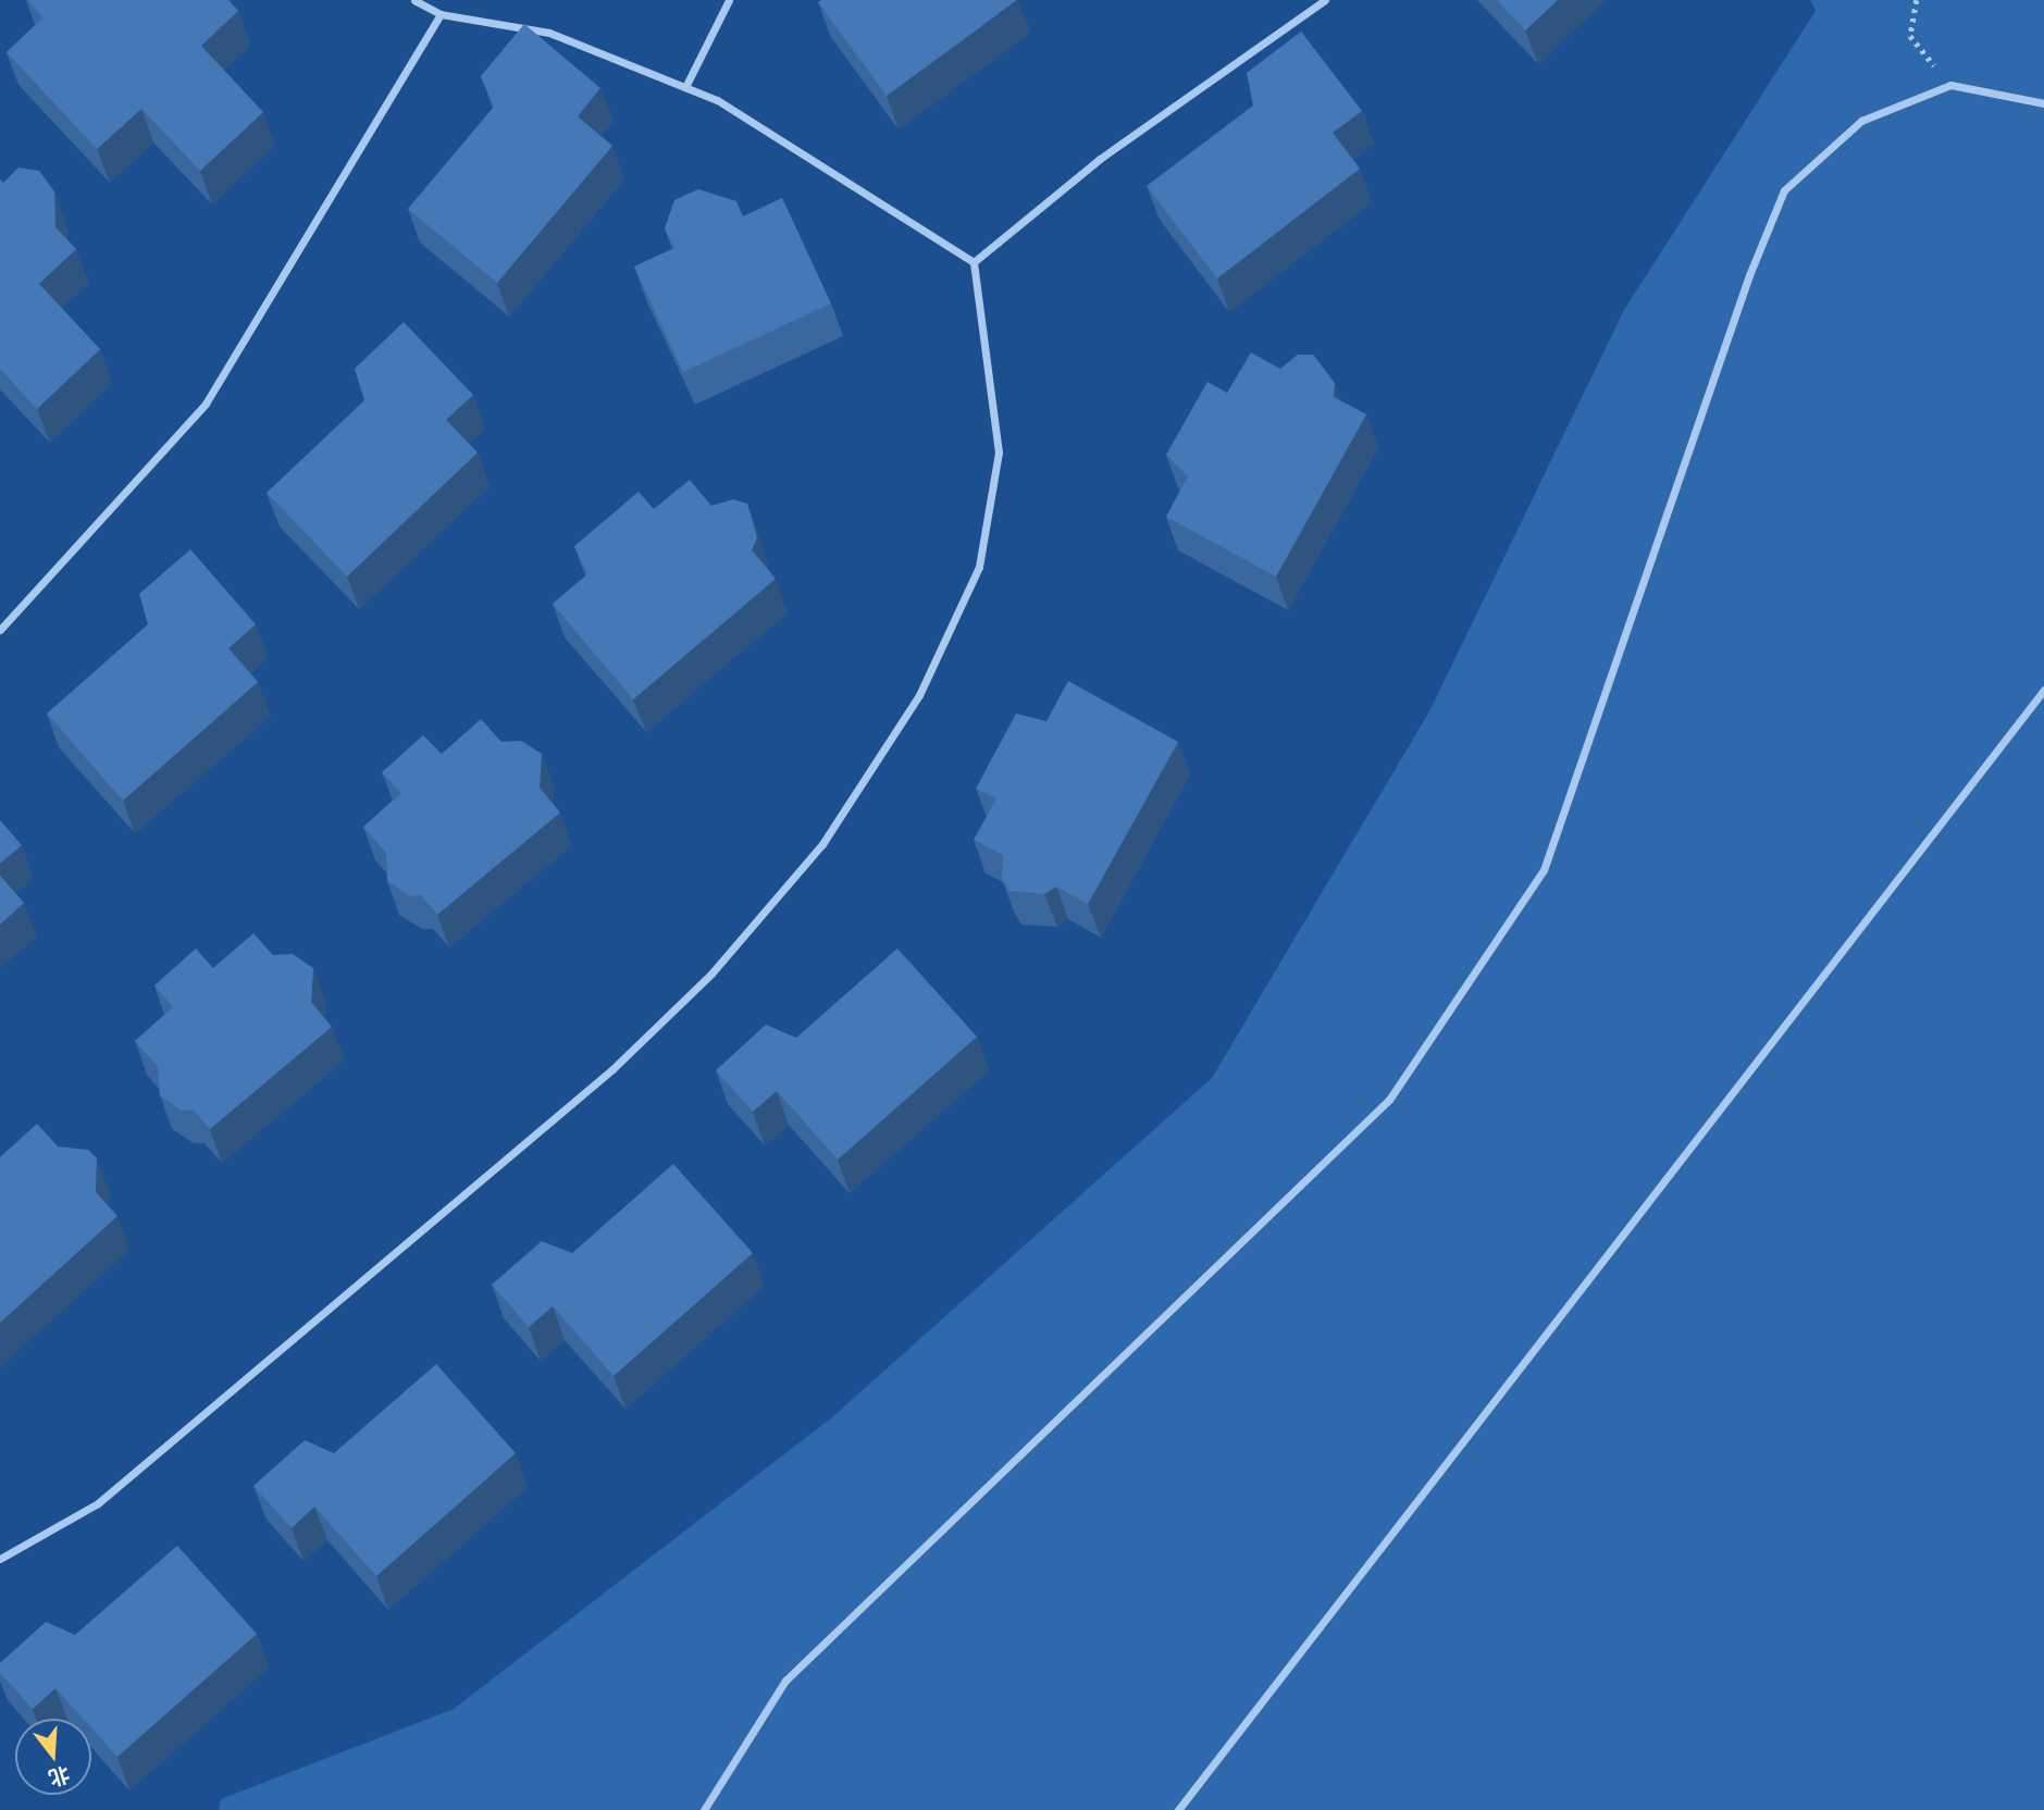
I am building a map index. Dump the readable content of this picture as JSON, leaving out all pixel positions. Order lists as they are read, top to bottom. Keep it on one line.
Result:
{"north":"bottom"}
